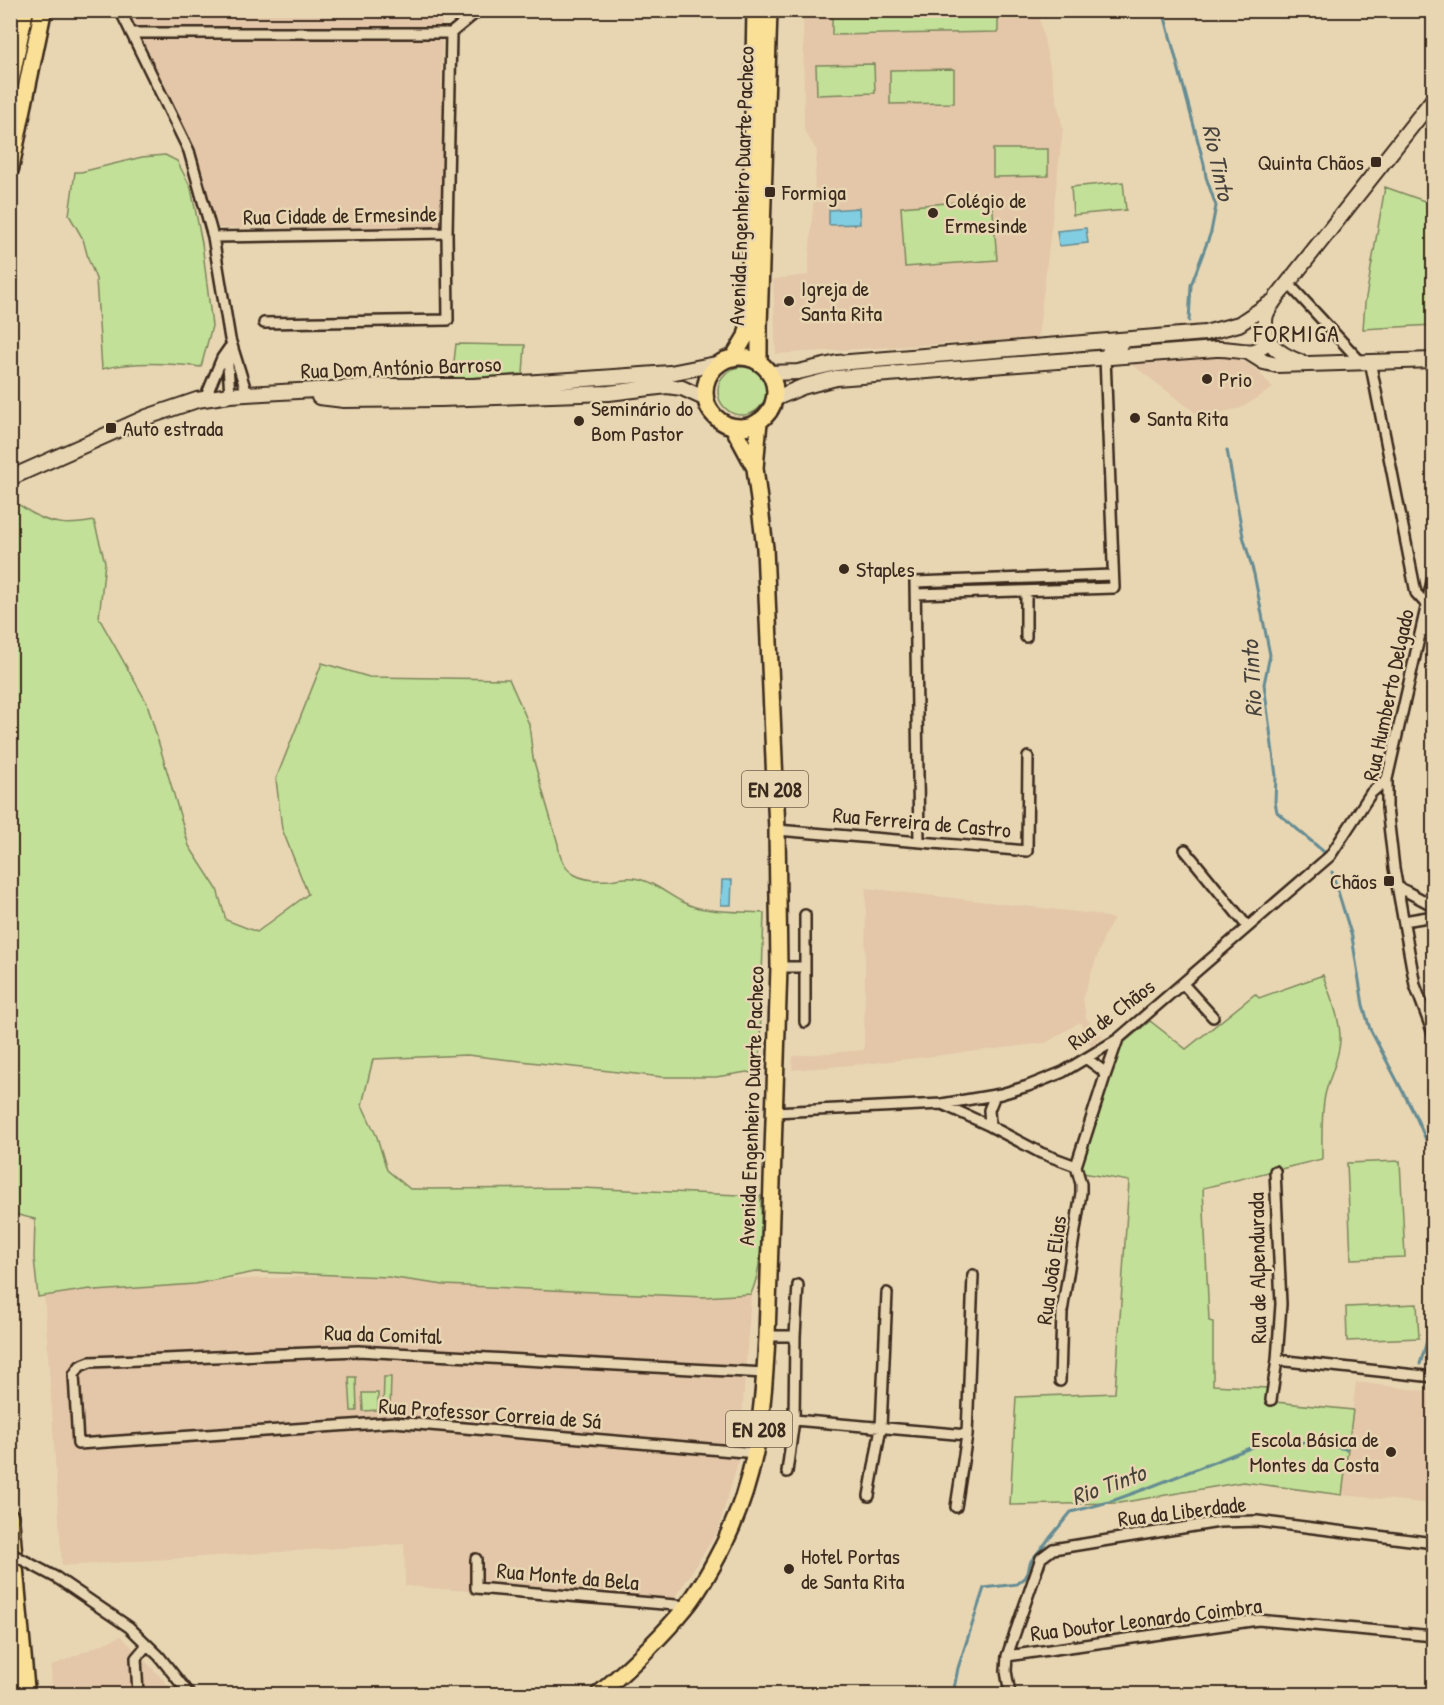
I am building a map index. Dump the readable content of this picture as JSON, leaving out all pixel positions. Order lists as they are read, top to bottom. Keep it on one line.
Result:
{"streets":{"main road":["Avenida Engenheiro Duarte Pacheco","Rua Dom António Barroso","EN 208"],"street":["Rua Cidade de Ermesinde","Rua Humberto Delgado","Rua Ferreira de Castro","Rua de Chãos","Rua de Alpendurada","Rua João Elias","Rua da Comital","Rua Professor Correia de Sá","Rua da Liberdade","Rua Monte da Bela","Rua Doutor Leonardo Coimbra"]},"crossings":[["Avenida Engenheiro Duarte Pacheco","Rua Dom António Barroso"],["Avenida Engenheiro Duarte Pacheco","EN 208"],["Avenida Engenheiro Duarte Pacheco","Rua Ferreira de Castro"],["Avenida Engenheiro Duarte Pacheco","Rua de Chãos"],["Avenida Engenheiro Duarte Pacheco","Rua da Comital"],["Avenida Engenheiro Duarte Pacheco","Rua Professor Correia de Sá"],["Avenida Engenheiro Duarte Pacheco","Rua Monte da Bela"],["Rua Dom António Barroso","EN 208"],["Rua Humberto Delgado","Rua de Chãos"],["Rua da Comital","Rua Professor Correia de Sá"],["Rua da Liberdade","Rua Doutor Leonardo Coimbra"]],"districts":["FORMIGA"],"water":["Rio Tinto"],"places":{"transit":["Quinta Chãos","Formiga","Auto estrada","Chãos"],"other":["Colégio de Ermesinde","Igreja de Santa Rita","Prio","Santa Rita","Seminário do Bom Pastor","Staples","Escola Básica de Montes da Costa","Hotel Portas de Santa Rita"]}}
